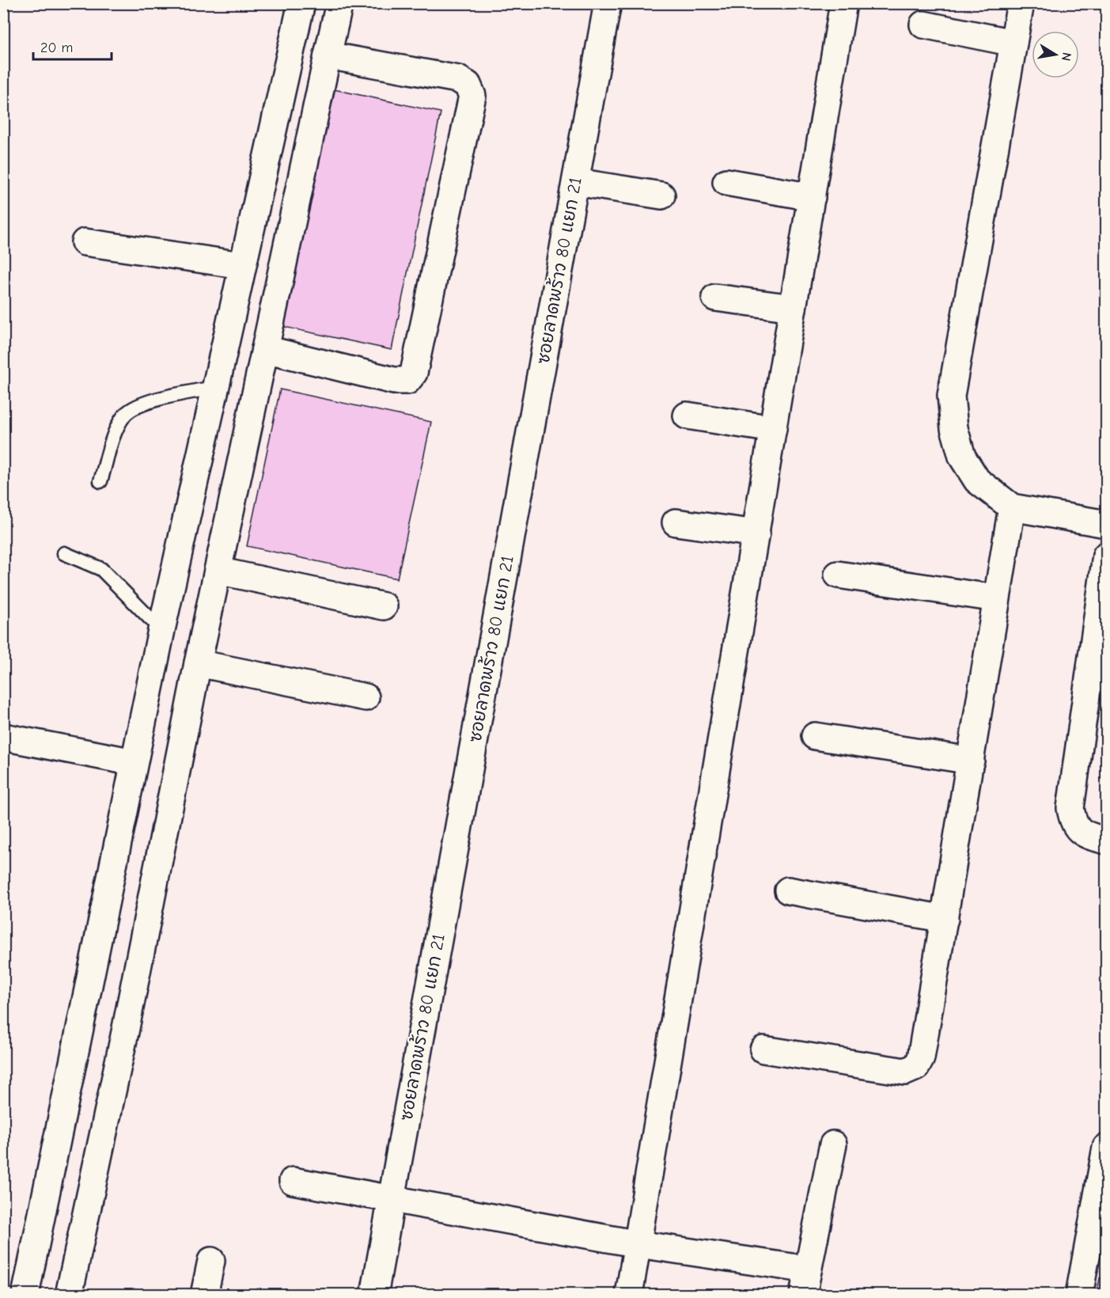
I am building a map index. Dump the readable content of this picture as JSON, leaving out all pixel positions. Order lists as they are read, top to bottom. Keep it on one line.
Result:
{"streets":{"street":["ซอยลาดพร้าว 80 แยก 21"]},"scale_bar":"20 m","north":"right"}
